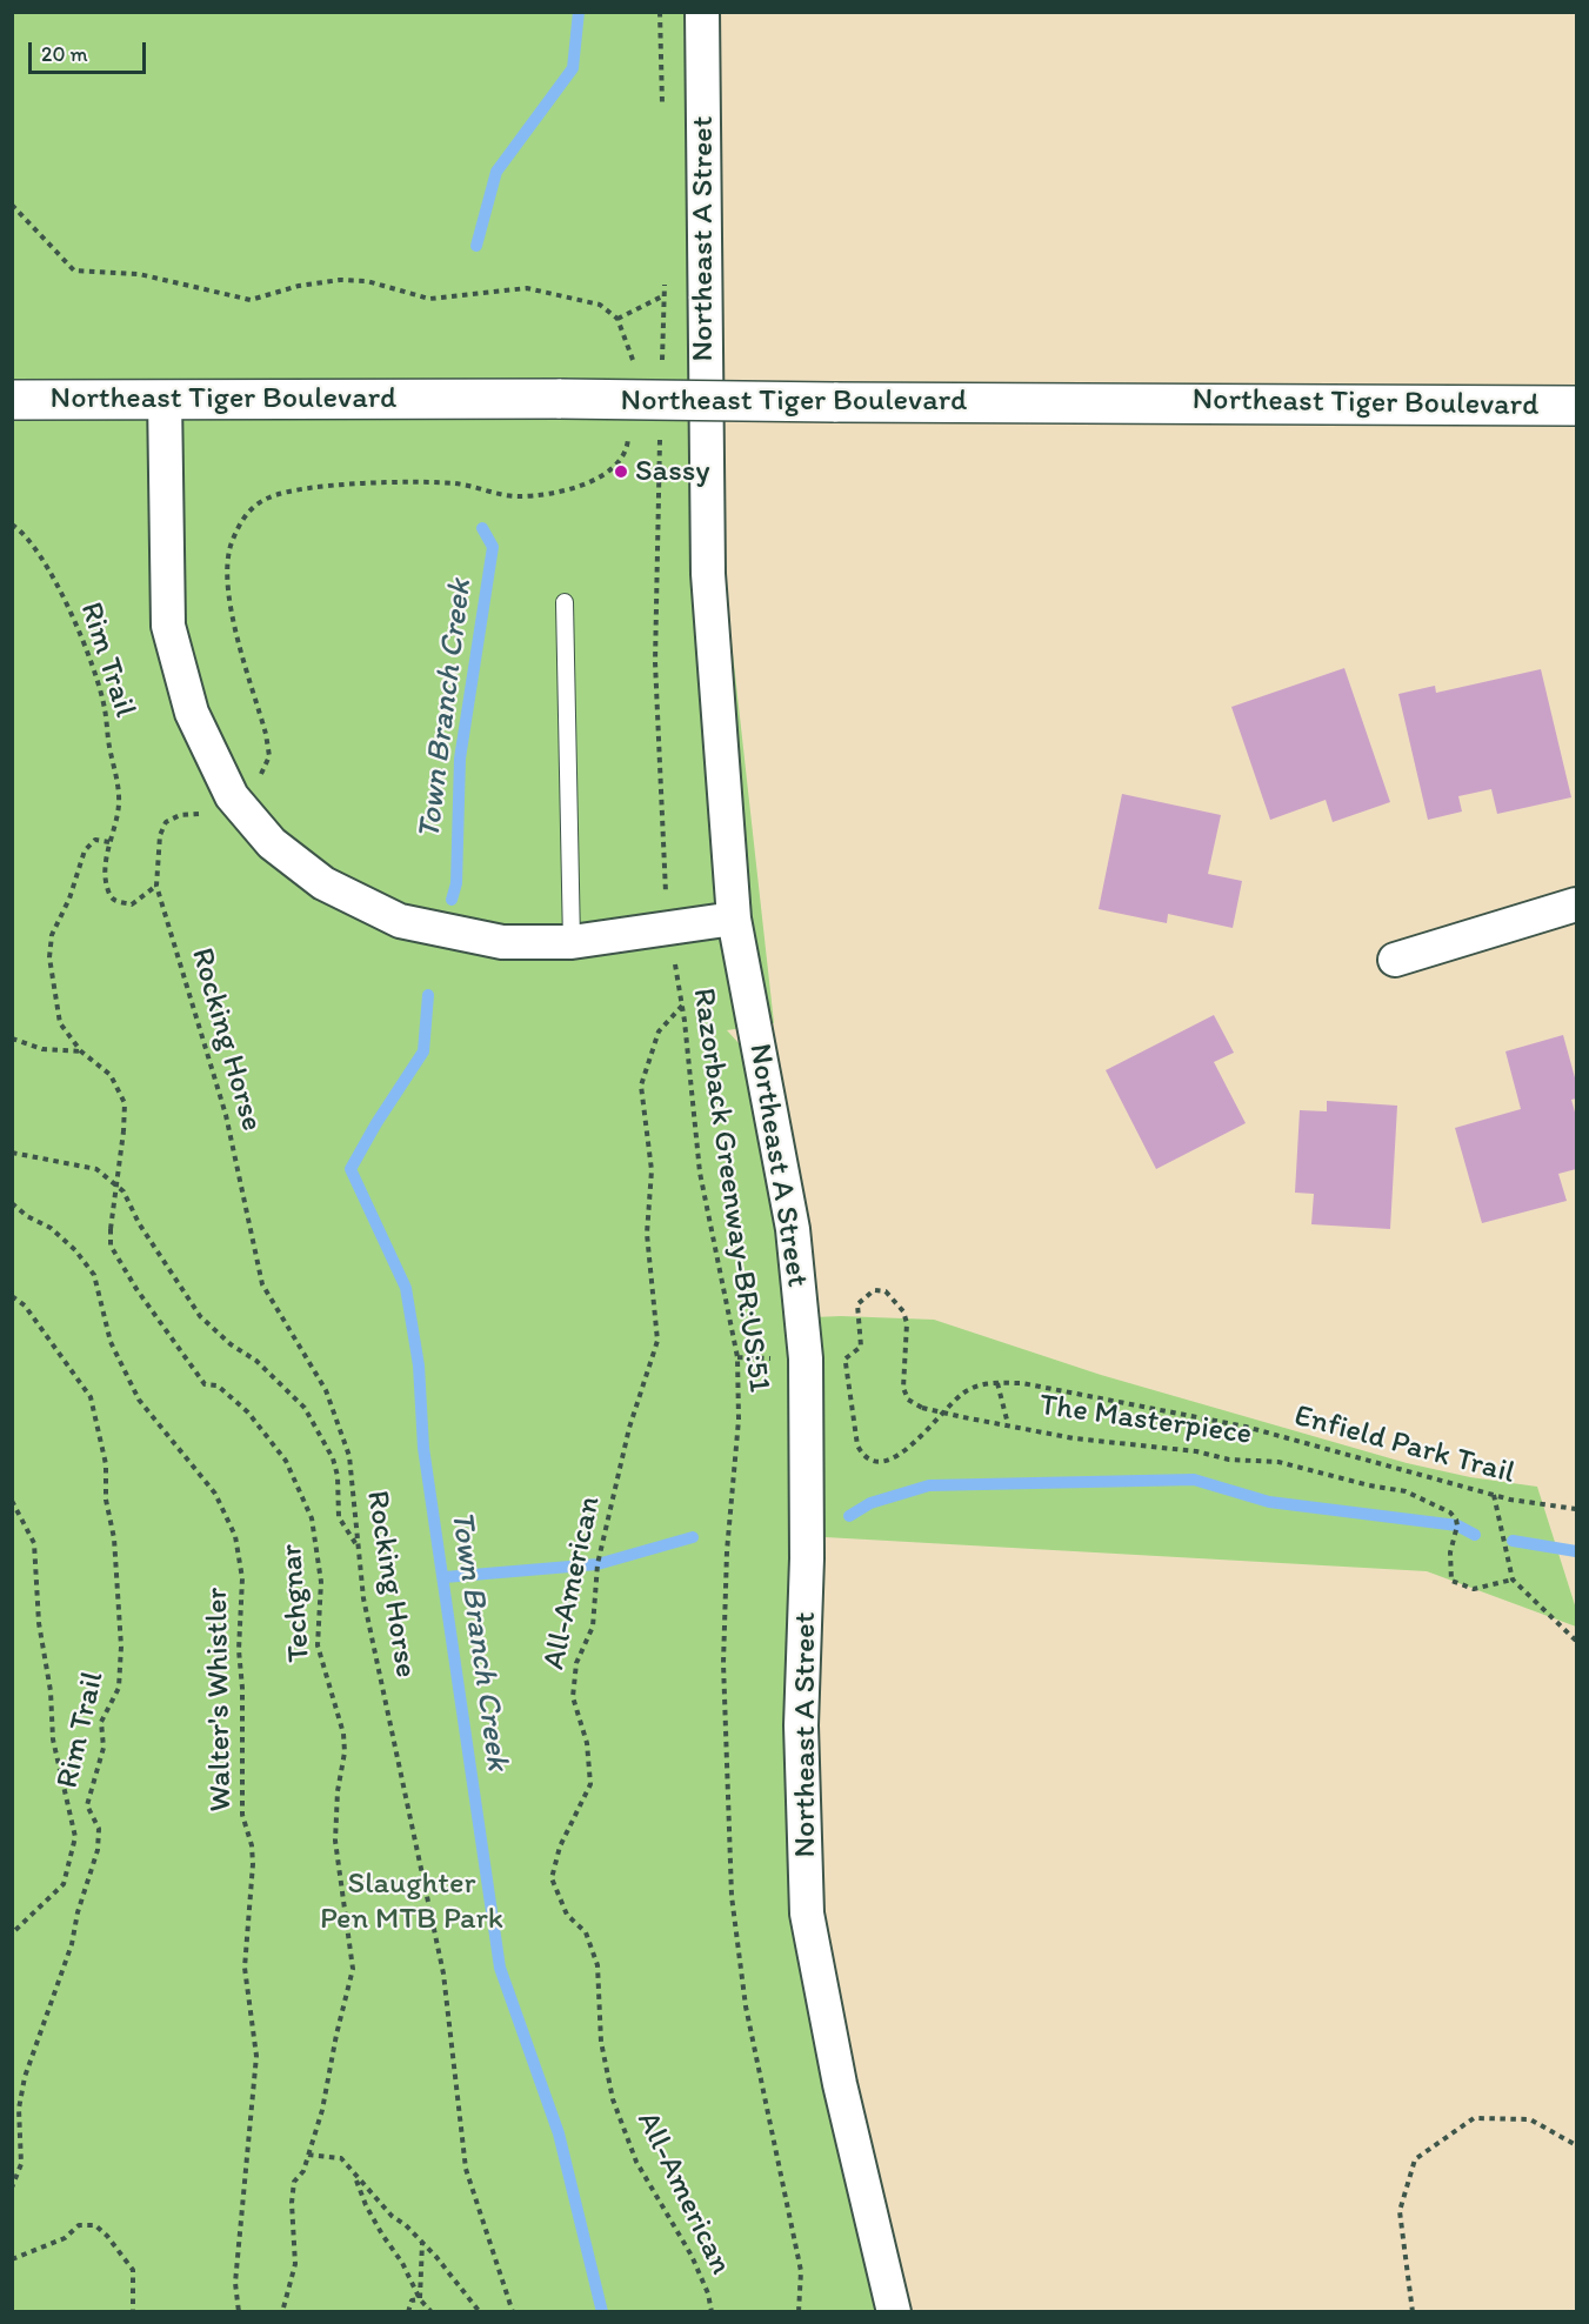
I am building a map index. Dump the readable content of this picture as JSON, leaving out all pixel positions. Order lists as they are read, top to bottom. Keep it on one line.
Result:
{"streets":{"street":["Northeast A Street","Northeast Tiger Boulevard"],"path":["Rim Trail","Rocking Horse","Razorback Greenway-BR:US:51","The Masterpiece","Enfield Park Trail","All-American","Techgnar","Walter's Whistler"]},"crossings":[["Rim Trail","Rocking Horse"],["Rim Trail","Techgnar"],["Razorback Greenway-BR:US:51","All-American"],["The Masterpiece","Enfield Park Trail"]],"water":["Town Branch Creek"],"parks":["Slaughter Pen MTB Park"],"places":["Sassy"],"scale_bar":"20 m"}
